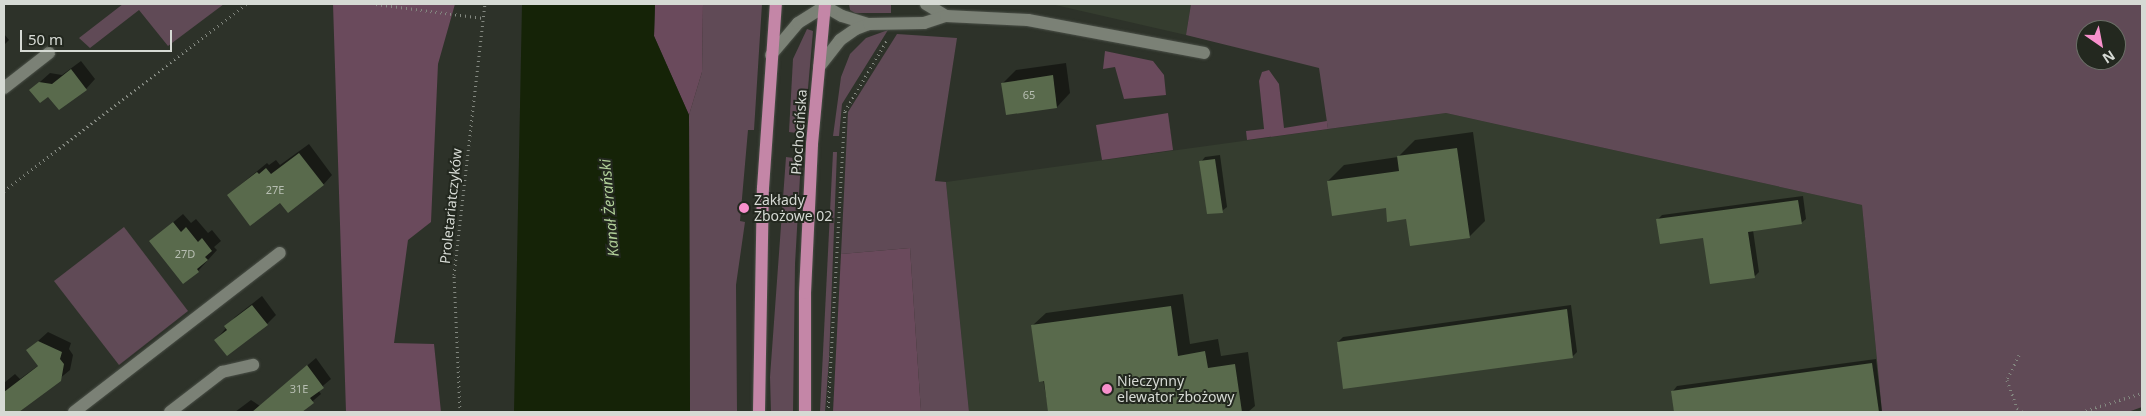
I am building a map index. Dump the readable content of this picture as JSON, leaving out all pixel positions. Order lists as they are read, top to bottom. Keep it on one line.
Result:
{"streets":{"main road":["Płochocińska"],"path":["Proletariatczyków"]},"water":["Kanał Żerański"],"places":["Zakłady Zbożowe 02","Nieczynny elewator zbożowy"],"house_numbers":["65","27E","27D","31E"],"scale_bar":"50 m","north":"bottom right"}
